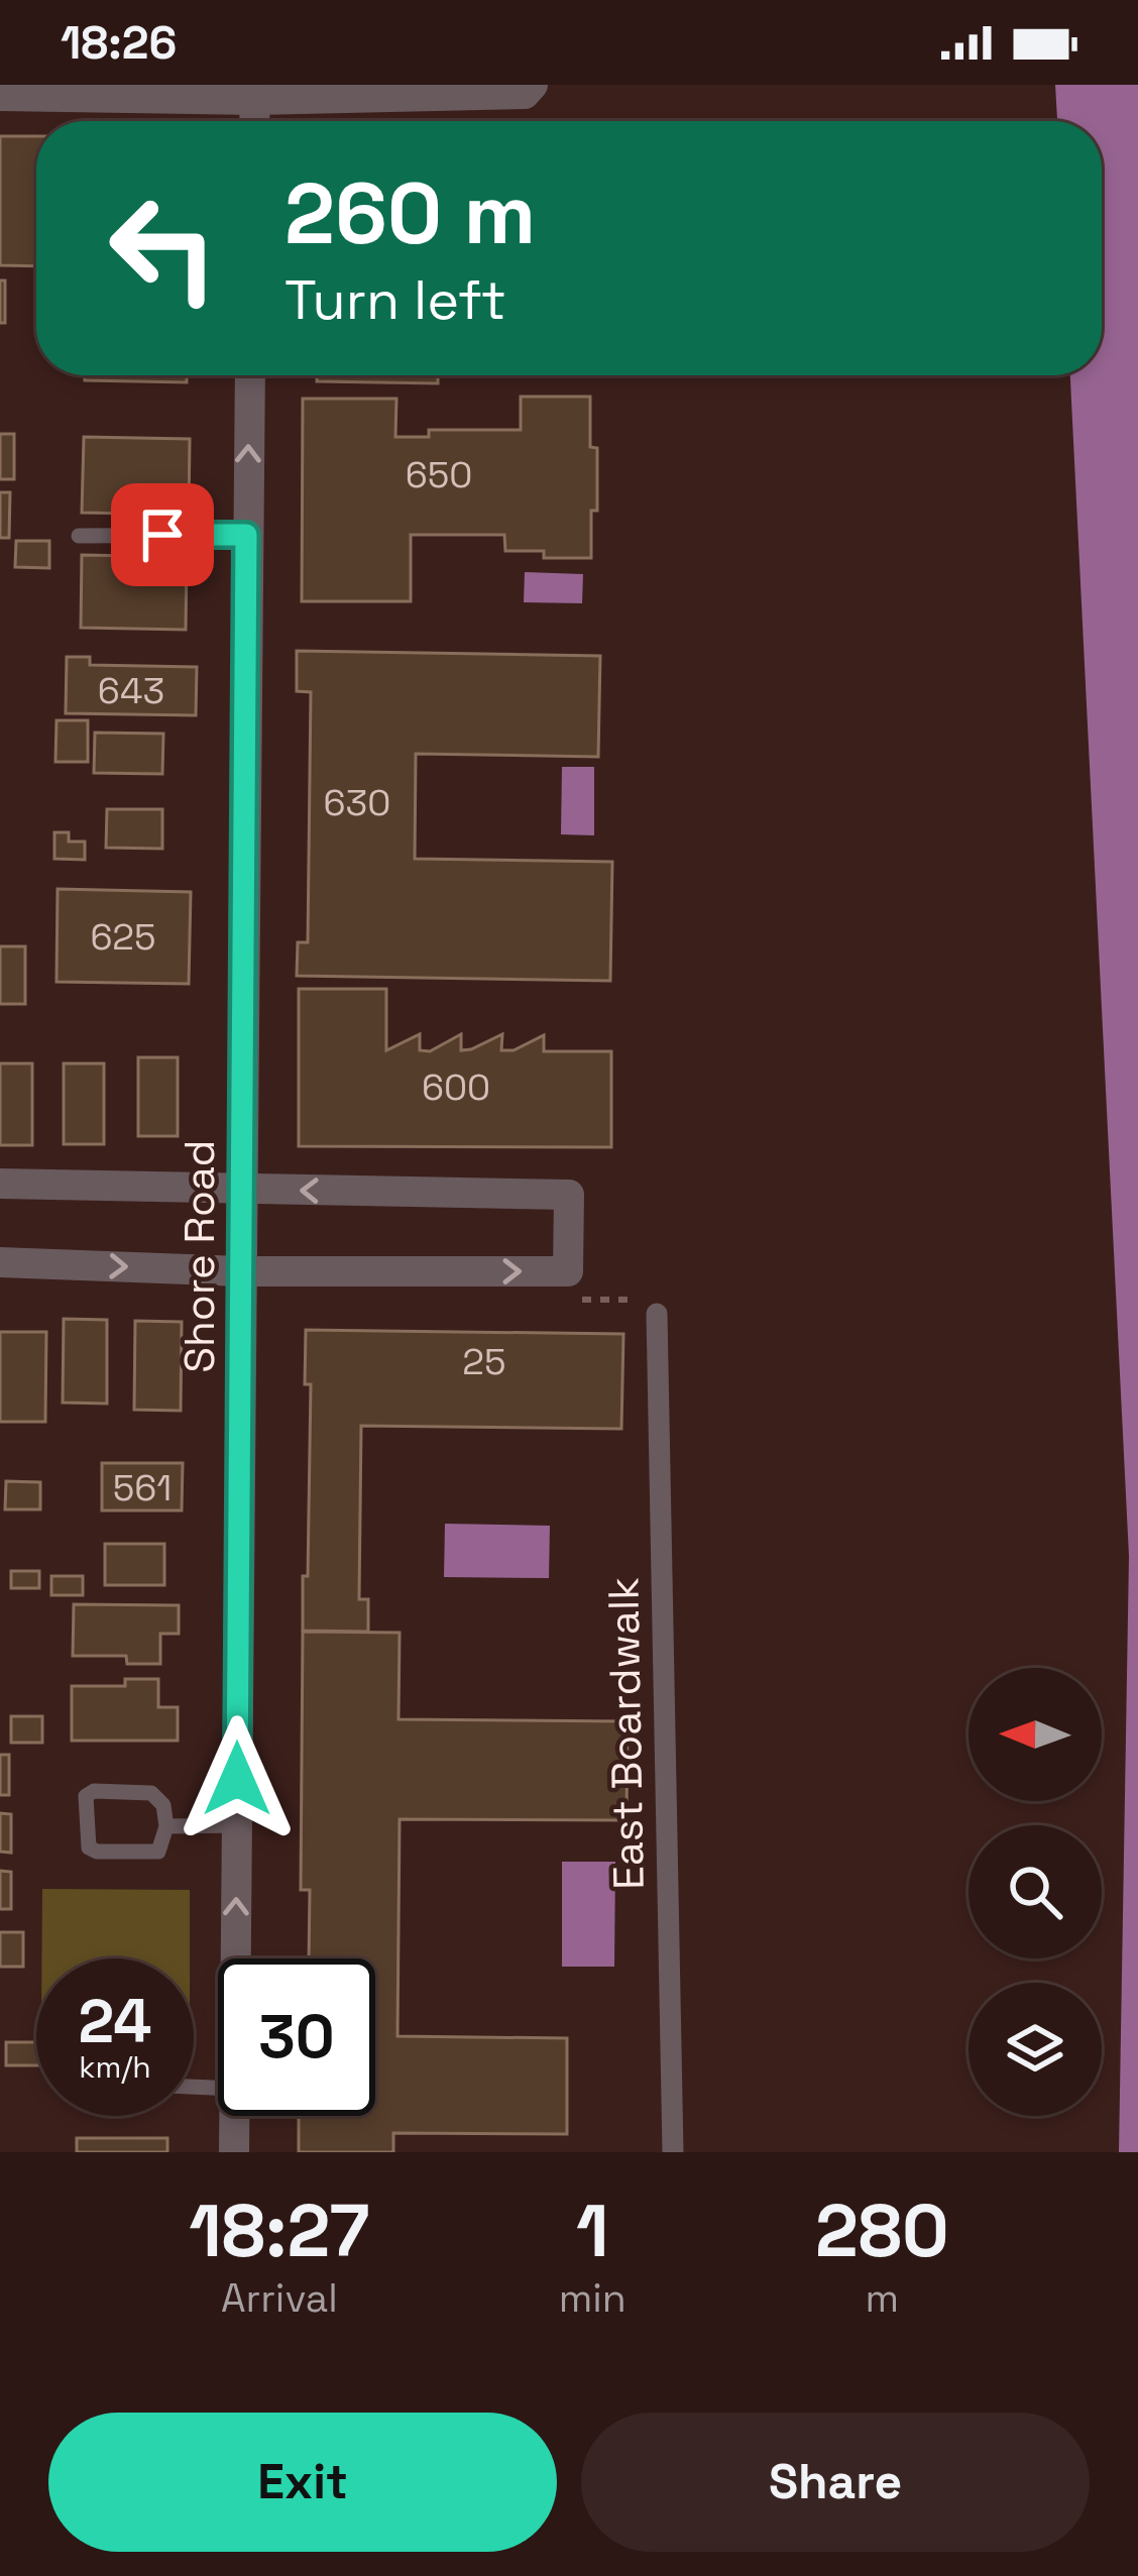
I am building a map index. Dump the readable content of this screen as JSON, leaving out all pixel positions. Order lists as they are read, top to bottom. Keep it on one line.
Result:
{"streets":{"street":["Shore Road","East Boardwalk"]},"house_numbers":["650","643","630","625","600","25","561"],"north":"left","page":{"status":"18:26","turn":["260 m","Turn left"],"speed":"24 km/h","limit":"30","eta":["18:27","Arrival","1","min","280","m"],"buttons":["Exit","Share"]}}
